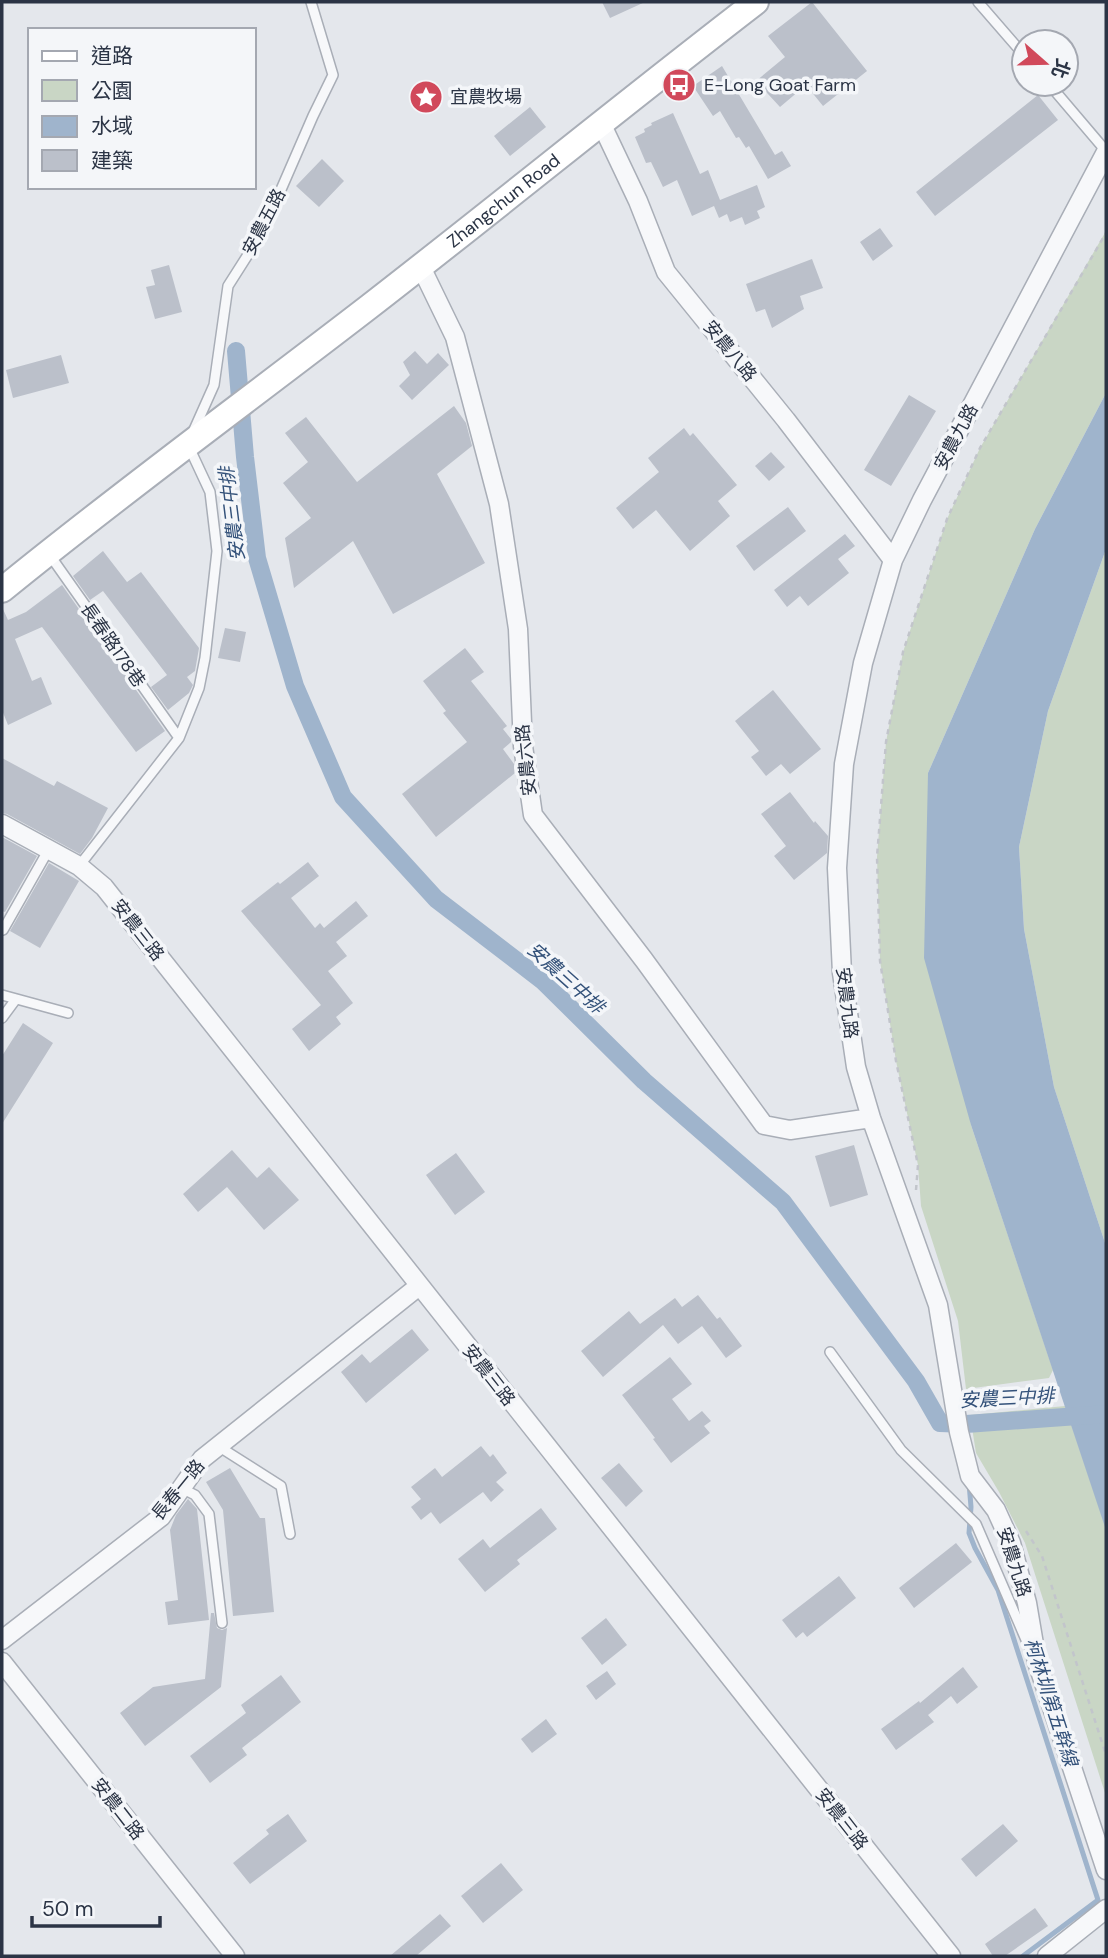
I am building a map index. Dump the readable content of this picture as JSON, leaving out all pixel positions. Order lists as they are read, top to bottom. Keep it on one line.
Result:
{"streets":{"street":["Zhangchun Road","安農八路","安農九路","安農六路","安農三路","長春一路","安農二路"],"lane":["安農五路","長春路178巷"]},"crossings":[["Zhangchun Road","安農五路"],["Zhangchun Road","安農八路"],["Zhangchun Road","安農六路"],["安農八路","安農九路"],["安農九路","安農六路"],["安農三路","長春一路"]],"water":["安農三中排","柯林圳第五幹線"],"places":{"bus stop":["E-Long Goat Farm"],"place":["宜農牧場"]},"legend":["道路","公園","水域","建築"],"scale_bar":"50 m","north":"right"}
